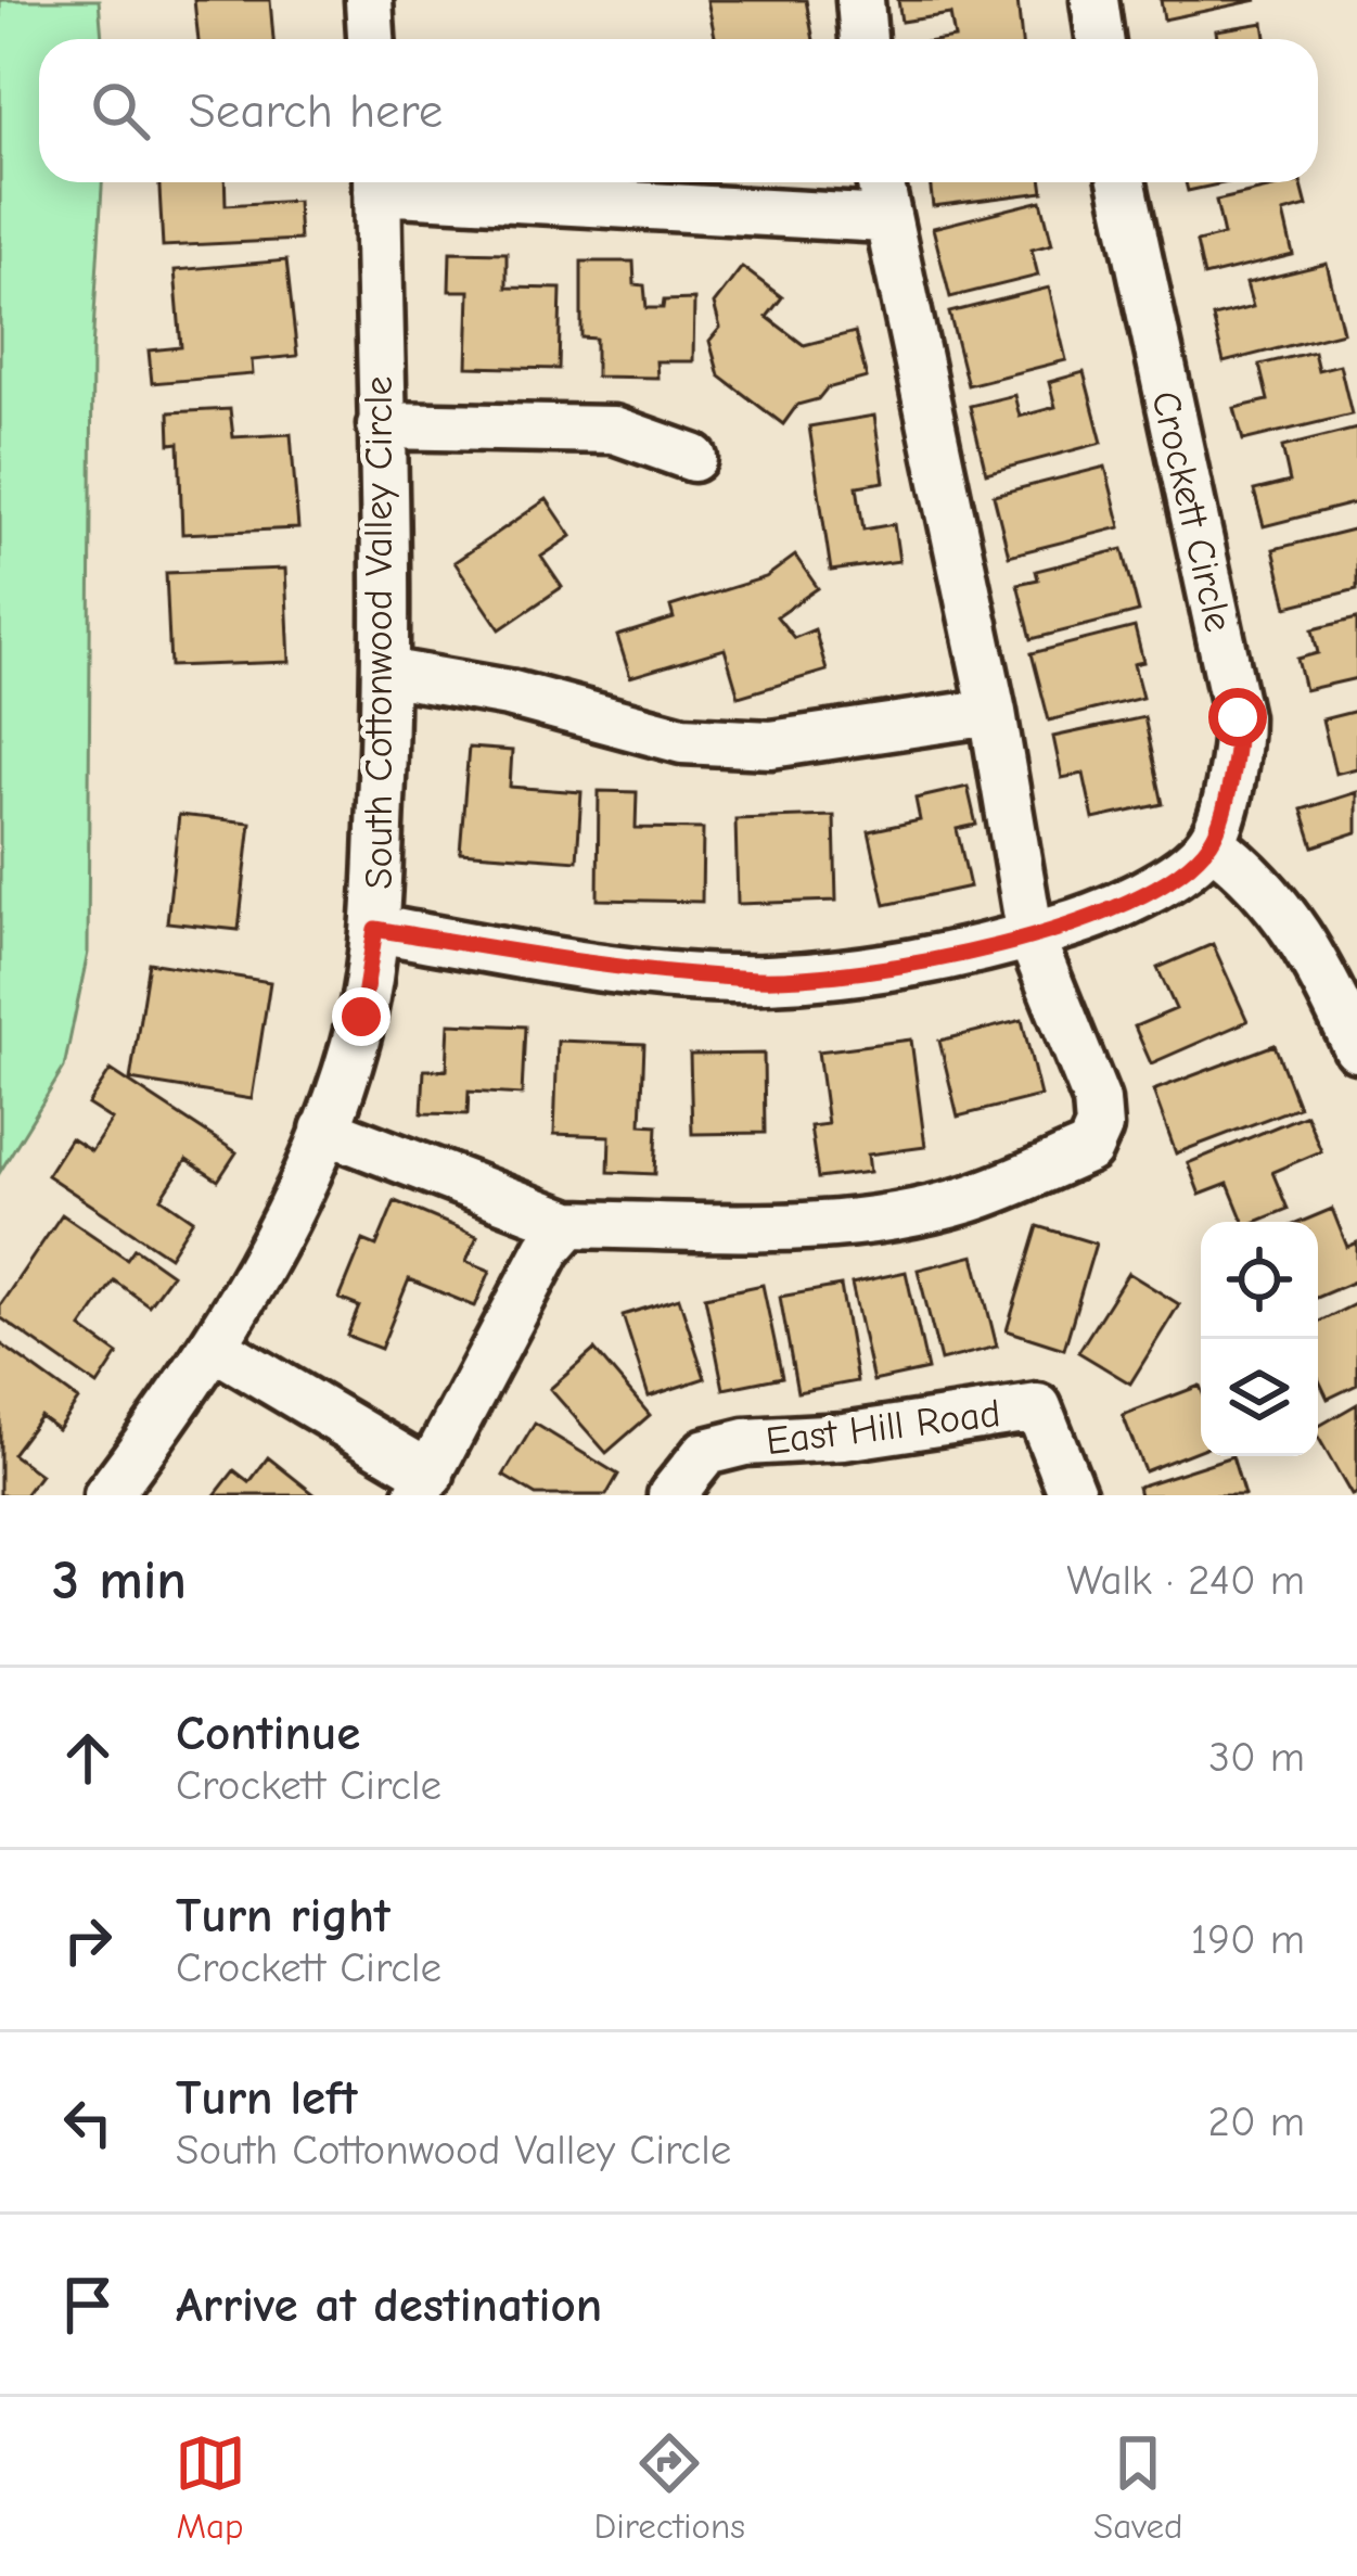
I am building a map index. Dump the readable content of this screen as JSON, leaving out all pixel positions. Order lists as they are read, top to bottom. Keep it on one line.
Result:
{"streets":{"street":["Crockett Circle","South Cottonwood Valley Circle","East Hill Road"]},"page":{"search":"Search here","heading":["3 min","Walk · 240 m"],"list":[["Continue","Crockett Circle","30 m"],["Turn right","Crockett Circle","190 m"],["Turn left","South Cottonwood Valley Circle","20 m"],"Arrive at destination"],"nav":["Map","Directions","Saved"]}}
